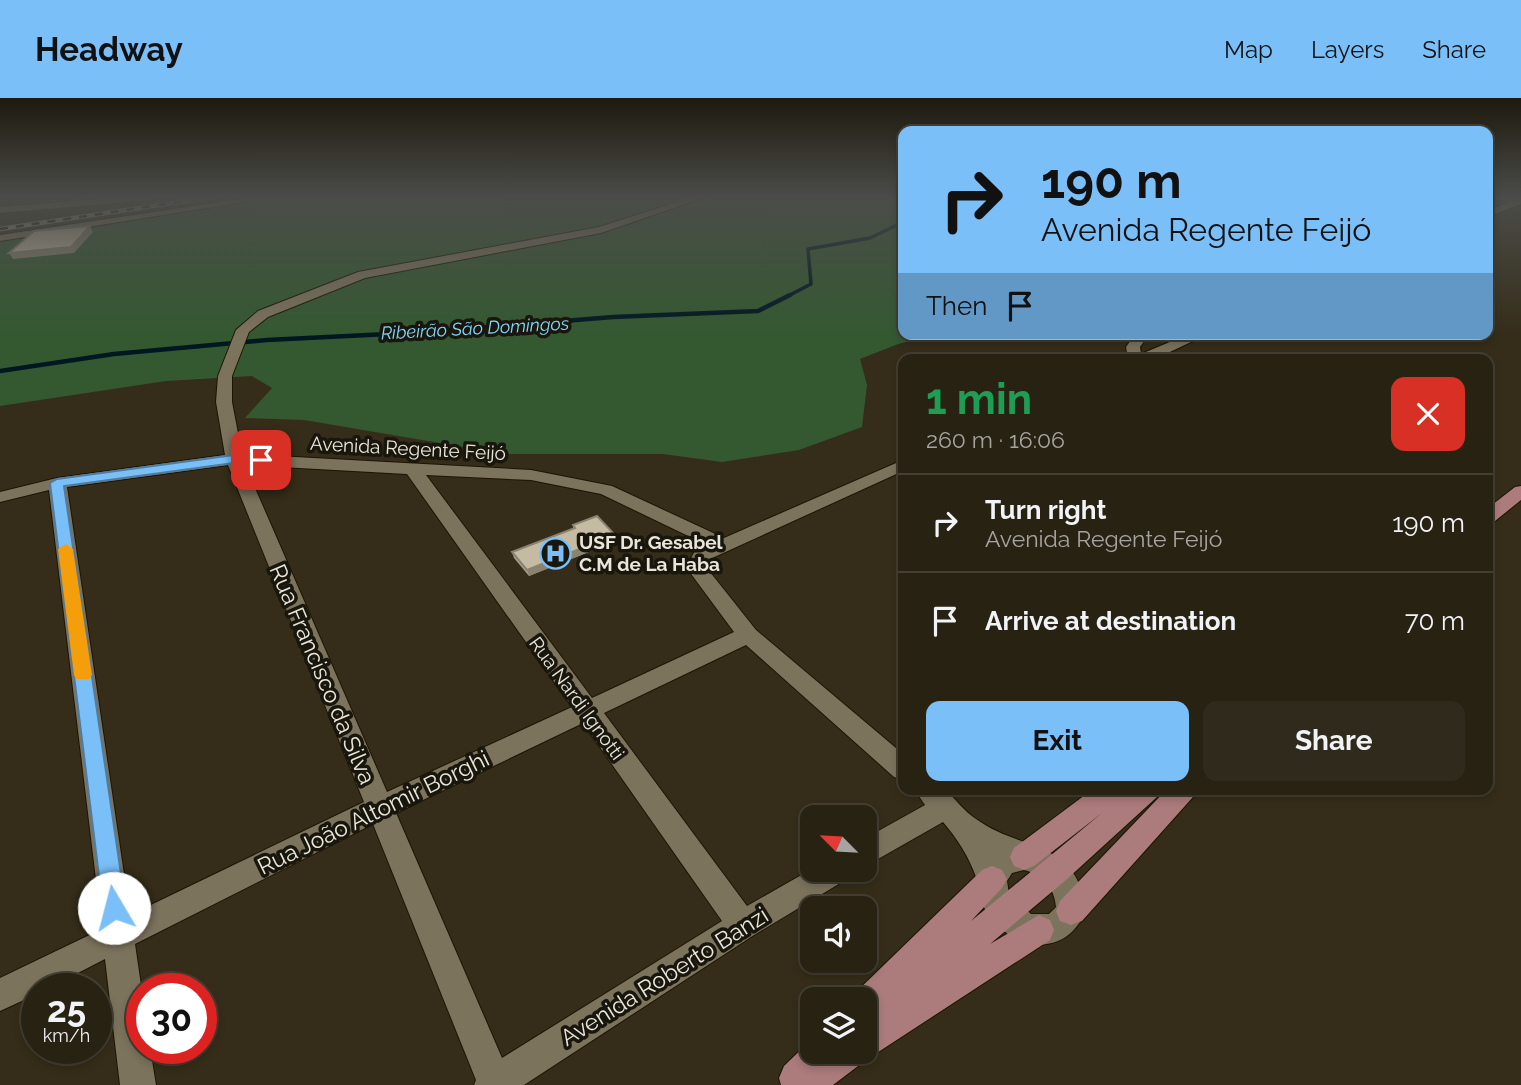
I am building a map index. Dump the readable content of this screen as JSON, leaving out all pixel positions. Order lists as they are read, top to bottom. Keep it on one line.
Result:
{"streets":{"street":["Avenida Regente Feijó","Rua Francisco da Silva","Rua Nardi Ignotti","Rua João Altomir Borghi","Avenida Roberto Banzi"]},"crossings":[["Avenida Regente Feijó","Rua Francisco da Silva"],["Avenida Regente Feijó","Rua Nardi Ignotti"],["Rua Francisco da Silva","Rua João Altomir Borghi"],["Rua Francisco da Silva","Avenida Roberto Banzi"],["Rua Nardi Ignotti","Rua João Altomir Borghi"],["Rua Nardi Ignotti","Avenida Roberto Banzi"]],"water":["Ribeirão São Domingos"],"places":{"hospital":["USF Dr. Gesabel C.M de La Haba"]},"north":"top left","page":{"header":"Headway","nav":["Map","Layers","Share"],"turn":["190 m","Avenida Regente Feijó"],"then":"Then","heading":["1 min","260 m · 16:06"],"list":[{"name":"Turn right","note":"Avenida Regente Feijó","value":"190 m"},{"name":"Arrive at destination","value":"70 m"}],"buttons":["Exit","Share"],"speed":"25 km/h","limit":"30"}}
